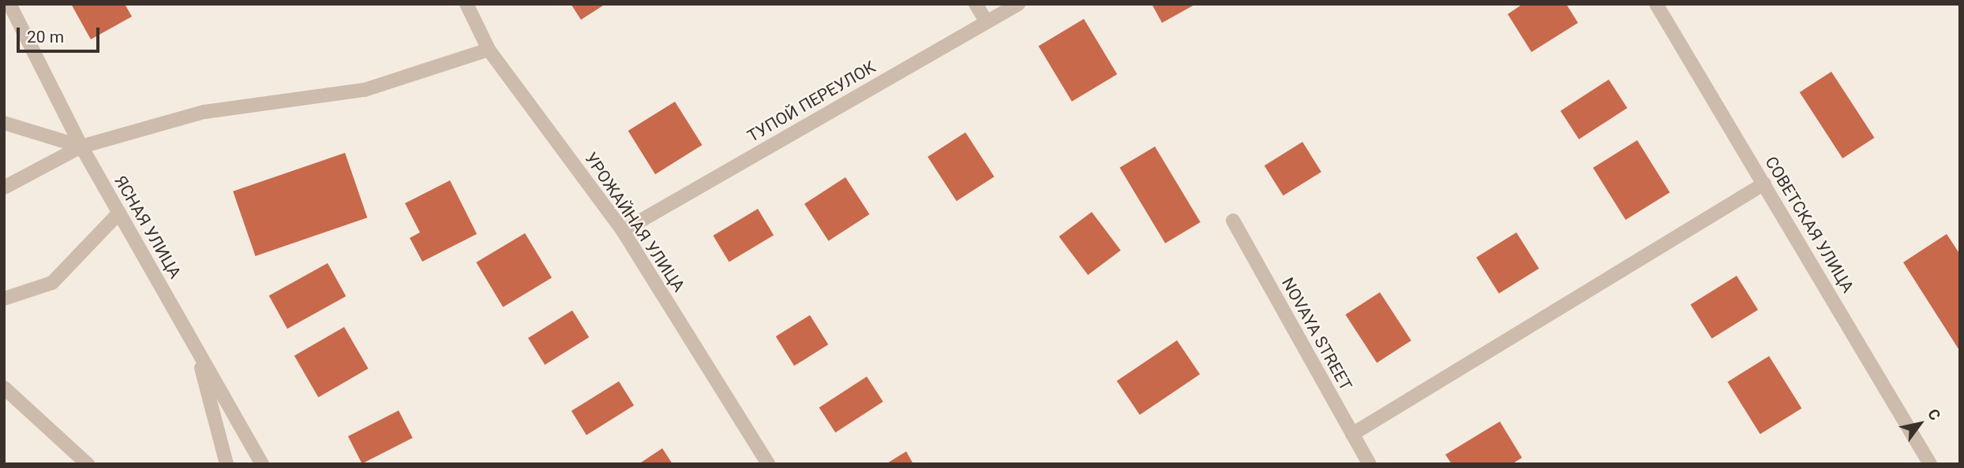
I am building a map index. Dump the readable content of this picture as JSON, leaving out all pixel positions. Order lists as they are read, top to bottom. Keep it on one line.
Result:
{"streets":{"street":["ТУПОЙ ПЕРЕУЛОК","УРОЖАЙНАЯ УЛИЦА","СОВЕТСКАЯ УЛИЦА","ЯСНАЯ УЛИЦА","NOVAYA STREET"]},"crossings":[["ТУПОЙ ПЕРЕУЛОК","УРОЖАЙНАЯ УЛИЦА"]],"scale_bar":"20 m","north":"top right"}
